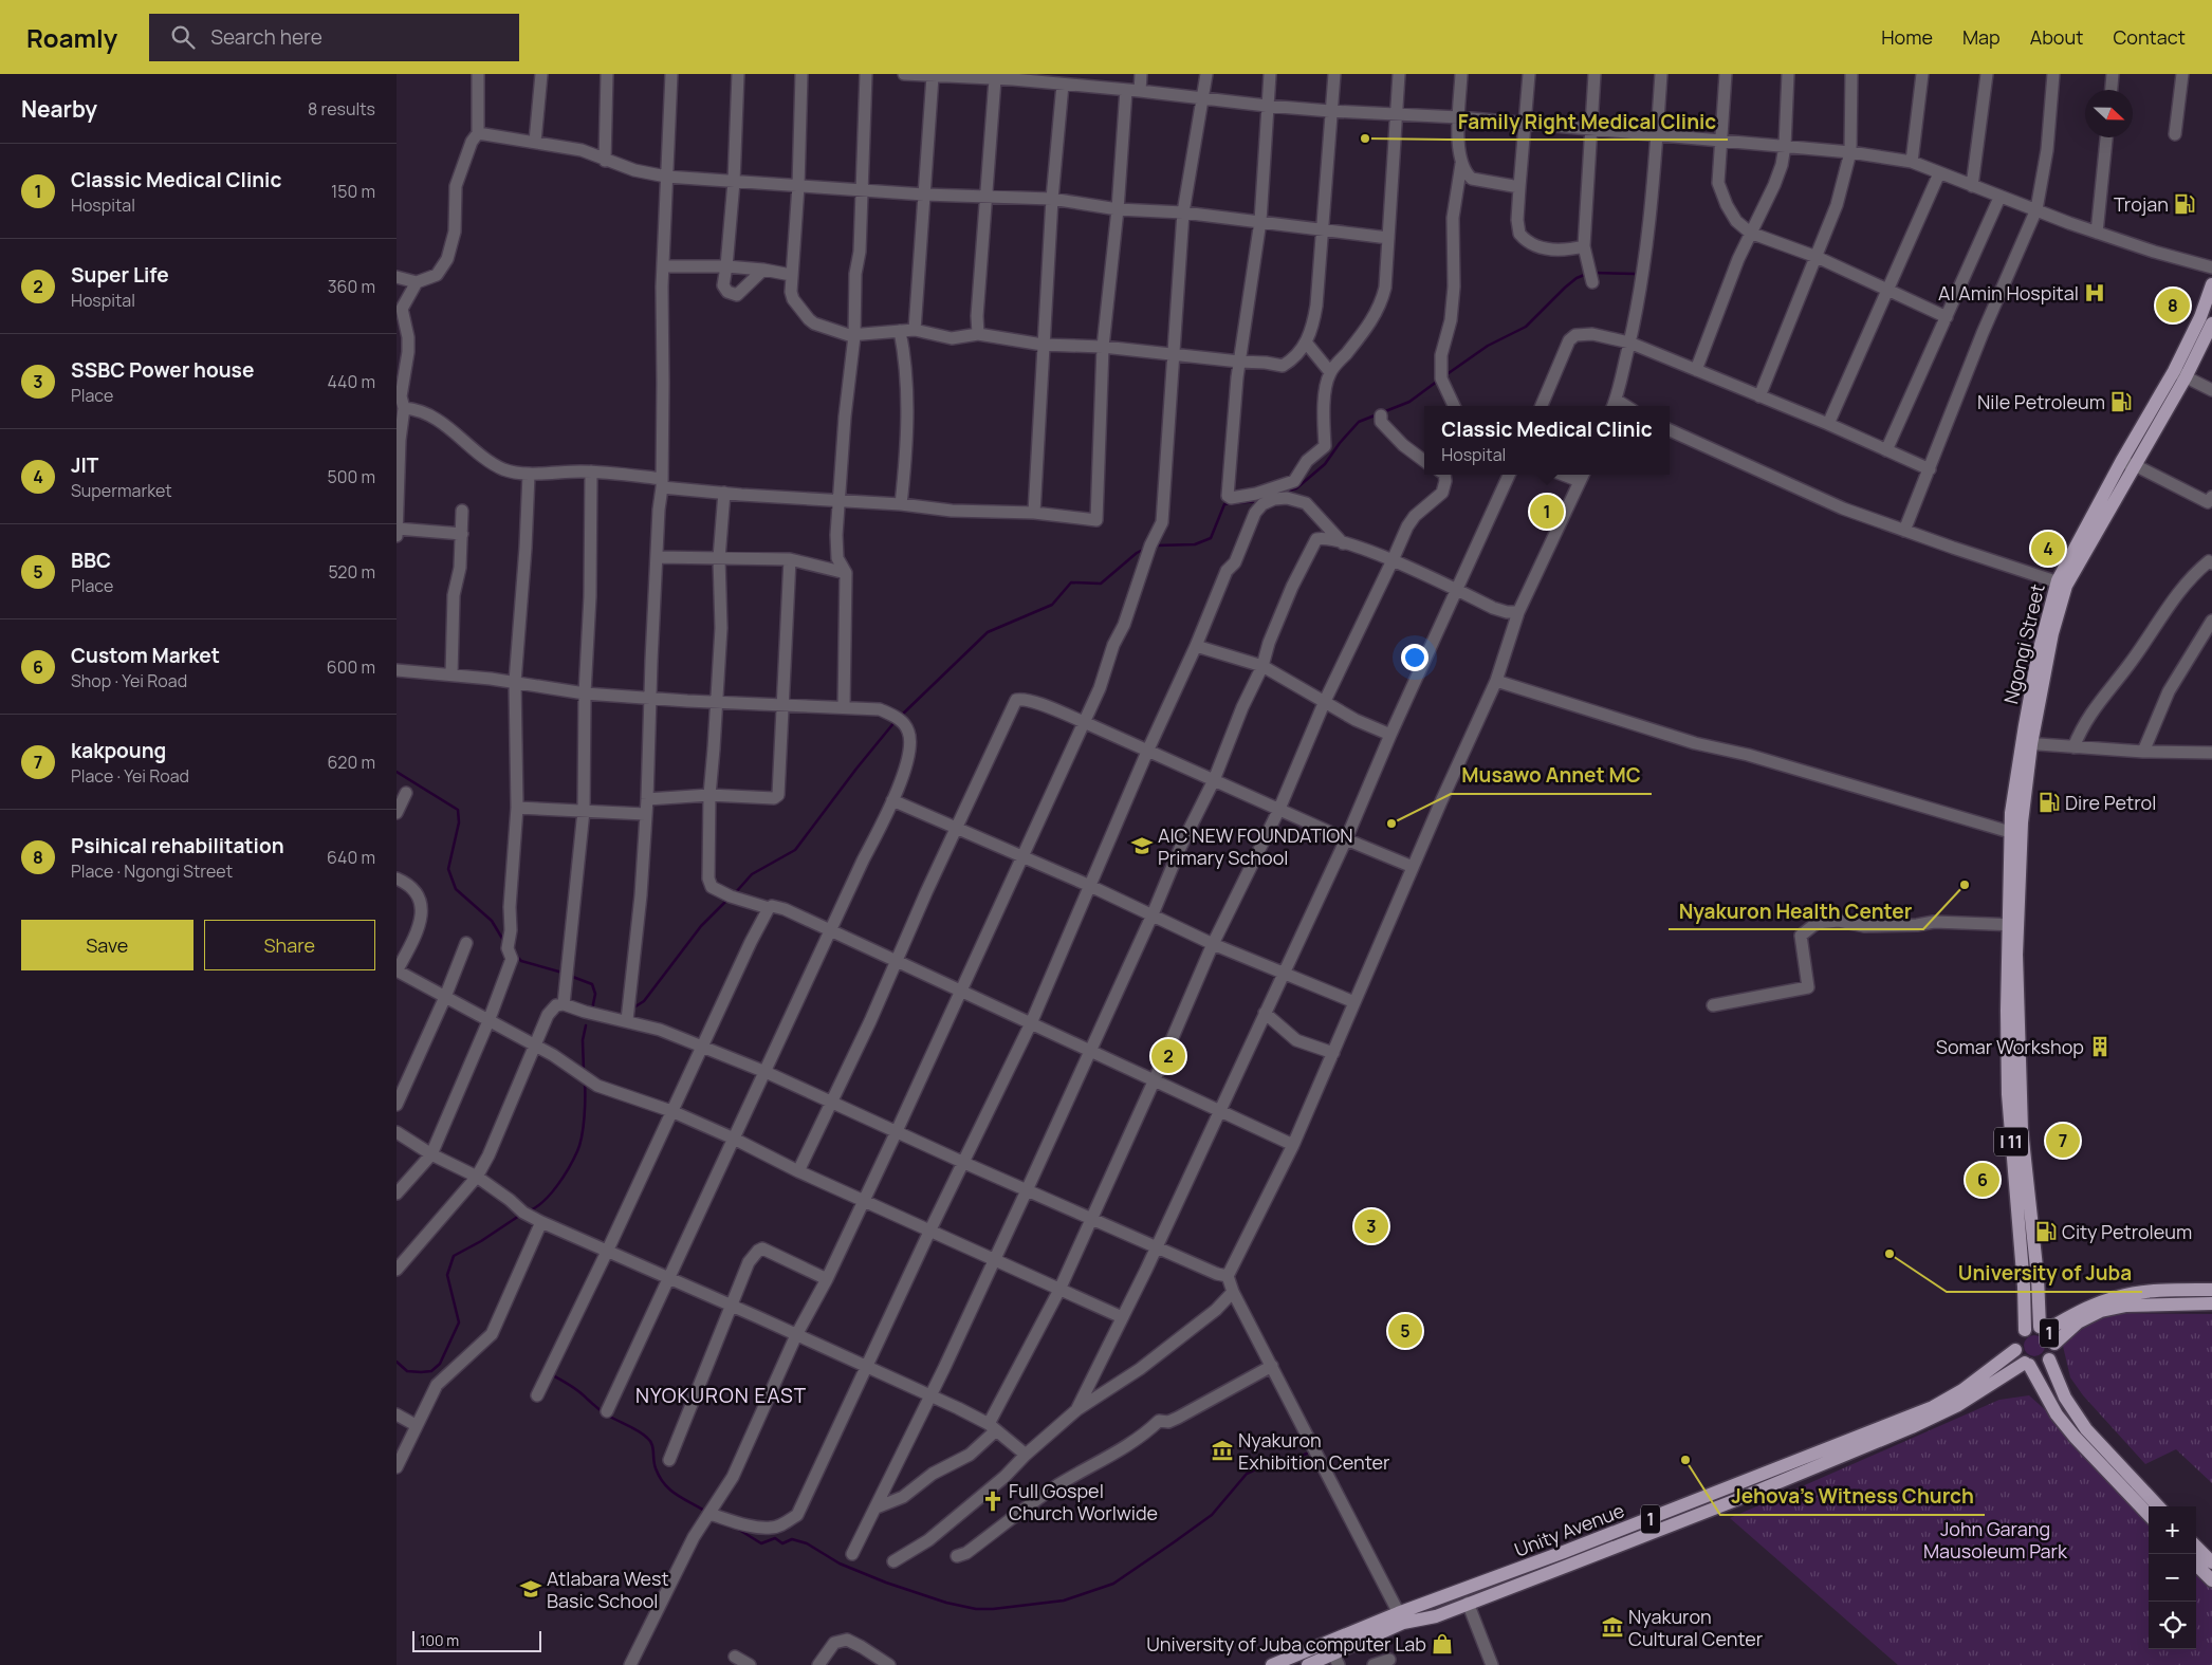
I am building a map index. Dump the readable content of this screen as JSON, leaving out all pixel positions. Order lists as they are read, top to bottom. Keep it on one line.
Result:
{"streets":{"main road":["Ngongi Street","I 11","1","Unity Avenue"]},"crossings":[["Ngongi Street","I 11"],["I 11","1"],["I 11","Unity Avenue"],["1","Unity Avenue"]],"districts":["NYOKURON EAST"],"parks":["John Garang Mausoleum Park"],"places":{"other":["Family Right Medical Clinic","Musawo Annet MC","Nyakuron Health Center","University of Juba","Jehova's Witness Church"],"fuel station":["Trojan","Nile Petroleum","Dire Petrol","City Petroleum"],"hospital":["Al Amin Hospital"],"school or university":["AIC NEW FOUNDATION Primary School","Atlabara West Basic School"],"building":["Somar Workshop"],"museum":["Nyakuron Exhibition Center","Nyakuron Cultural Center"],"church":["Full Gospel Church Worlwide"],"shop":["University of Juba computer Lab"]},"scale_bar":"100 m","north":"right","page":{"header":"Roamly","search":"Search here","nav":["Home","Map","About","Contact"],"heading":["Nearby","8 results"],"list":[{"mark":"1","name":"Classic Medical Clinic","note":"Hospital","value":"150 m"},{"mark":"2","name":"Super Life","note":"Hospital","value":"360 m"},{"mark":"3","name":"SSBC Power house","note":"Place","value":"440 m"},{"mark":"4","name":"JIT","note":"Supermarket","value":"500 m"},{"mark":"5","name":"BBC","note":"Place","value":"520 m"},{"mark":"6","name":"Custom Market","note":"Shop · Yei Road","value":"600 m"},{"mark":"7","name":"kakpoung","note":"Place · Yei Road","value":"620 m"},{"mark":"8","name":"Psihical rehabilitation","note":"Place · Ngongi Street","value":"640 m"}],"pins":["8","1","4","2","7","6","3","5"],"popup":["Classic Medical Clinic","Hospital"],"buttons":["Save","Share"],"map_buttons":["+","−"],"scale":"100 m"}}
